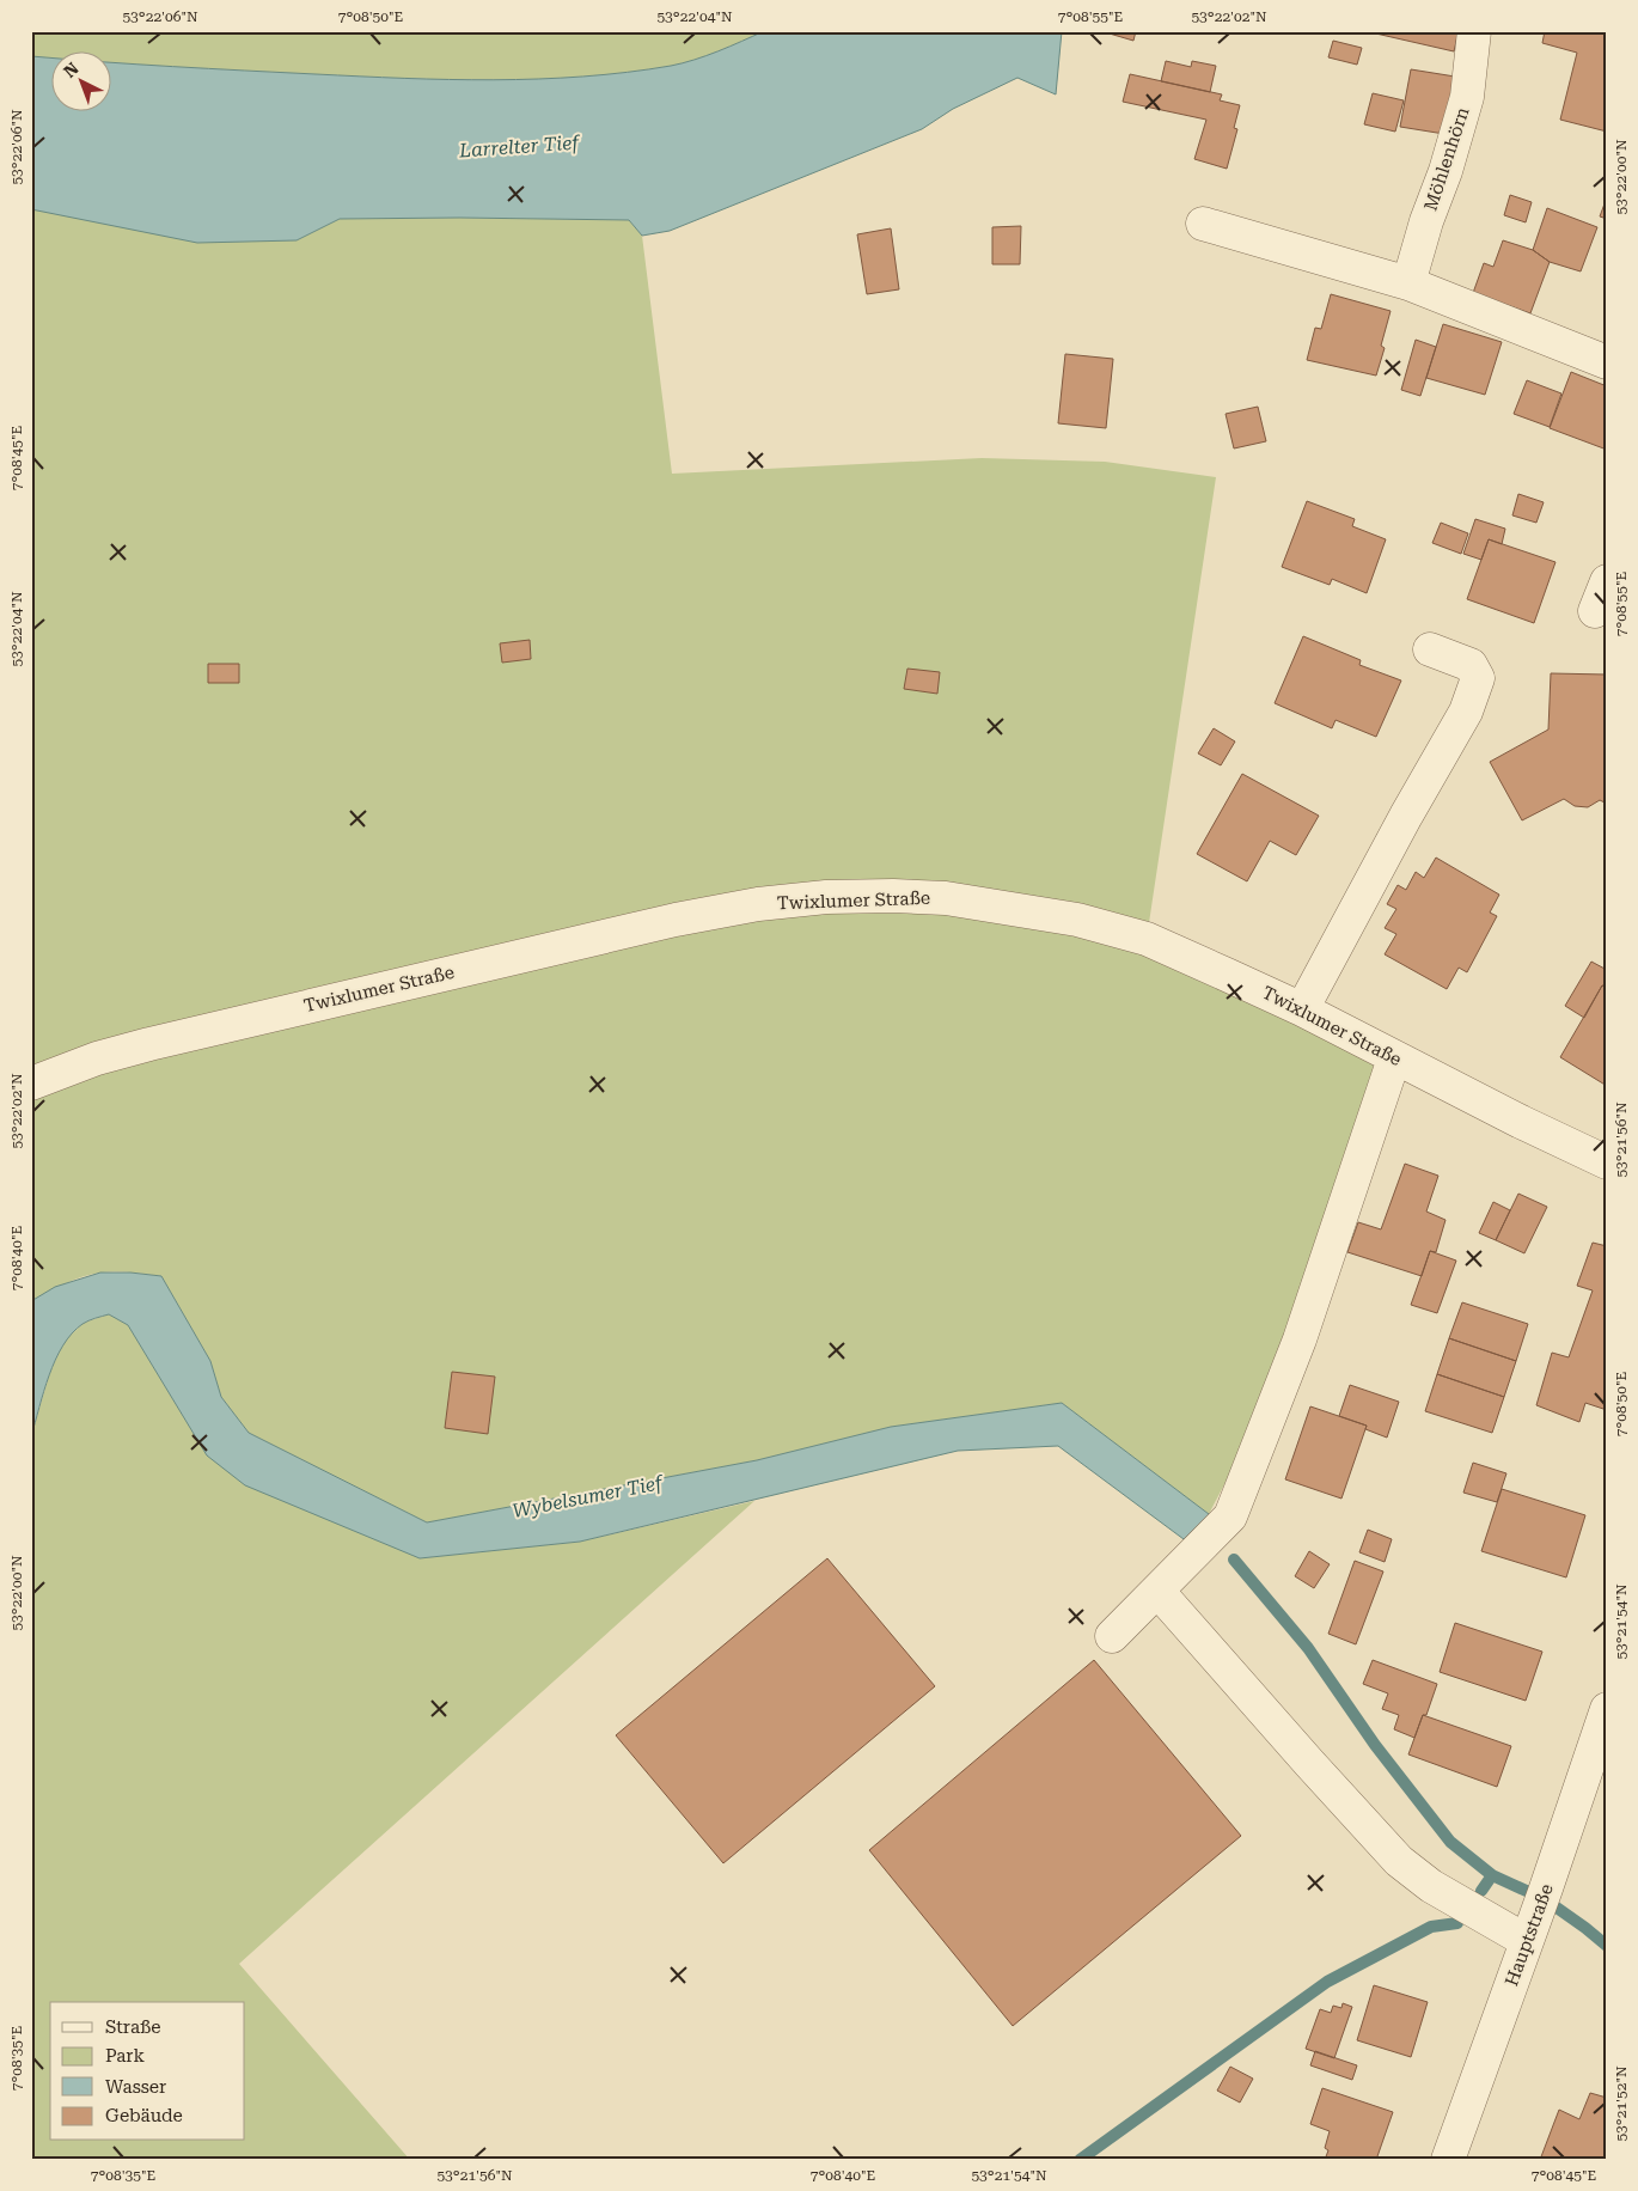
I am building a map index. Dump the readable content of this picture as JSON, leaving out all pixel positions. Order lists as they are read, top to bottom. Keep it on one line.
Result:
{"streets":{"street":["Möhlenhörn","Twixlumer Straße","Hauptstraße"]},"water":["Larrelter Tief","Wybelsumer Tief"],"legend":["Straße","Park","Wasser","Gebäude"],"north":"top left","coordinates":["53°22'06\"N","7°08'50\"E","53°22'04\"N","7°08'55\"E","53°22'02\"N","53°22'00\"N","7°08'45\"E","53°21'56\"N","7°08'40\"E","53°21'54\"N","7°08'35\"E","53°21'52\"N"]}
